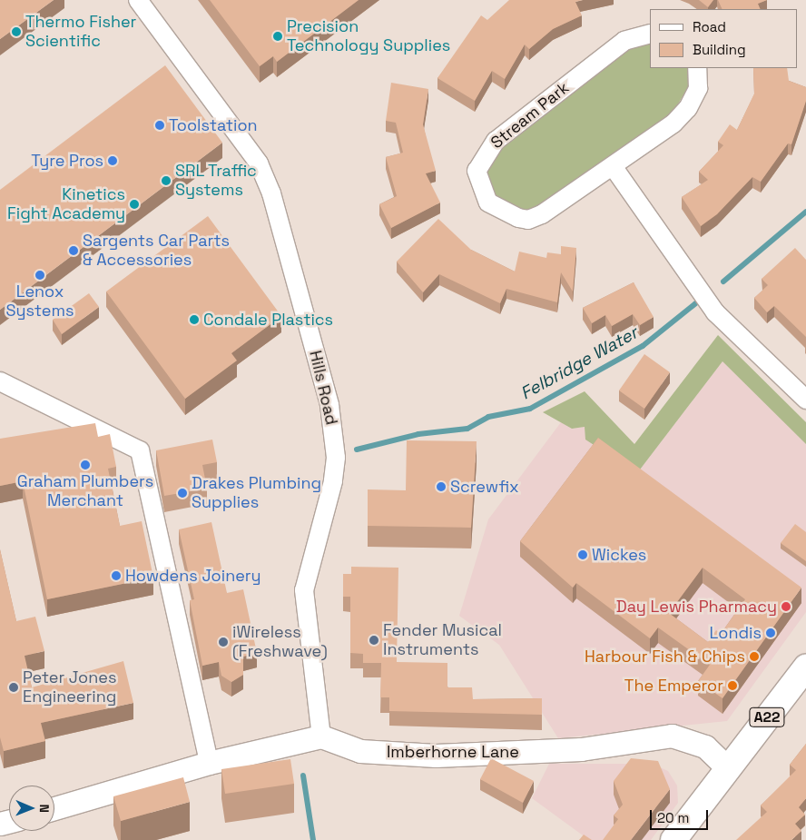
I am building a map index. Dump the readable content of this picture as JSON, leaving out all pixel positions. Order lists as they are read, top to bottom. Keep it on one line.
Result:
{"streets":{"highway":["A22"],"street":["Stream Park","Hills Road","Imberhorne Lane"]},"crossings":[["Hills Road","Imberhorne Lane"],["A22","Imberhorne Lane"]],"water":["Felbridge Water"],"places":["Thermo Fisher Scientific","Precision Technology Supplies","Toolstation","Tyre Pros","SRL Traffic Systems","Kinetics Fight Academy","Sargents Car Parts & Accessories","Lenox Systems","Condale Plastics","Graham Plumbers Merchant","Screwfix","Drakes Plumbing Supplies","Wickes","Howdens Joinery","Day Lewis Pharmacy","Londis","Fender Musical Instruments","iWireless (Freshwave)","Harbour Fish & Chips","The Emperor","Peter Jones Engineering"],"legend":["Road","Building"],"scale_bar":"20 m","north":"right"}
